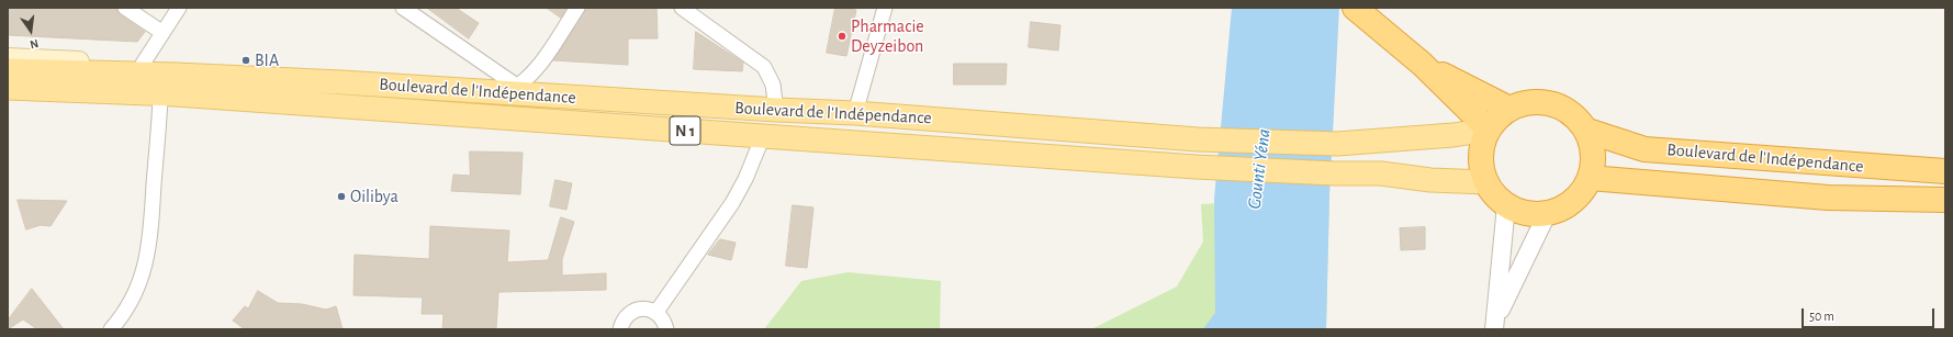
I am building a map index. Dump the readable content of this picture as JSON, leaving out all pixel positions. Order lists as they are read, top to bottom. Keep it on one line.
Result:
{"streets":{"highway":["Boulevard de l'Indépendance"],"main road":["N 1"]},"water":["Gounti Yéna"],"places":["Pharmacie Deyzeibon","BIA","Oilibya"],"scale_bar":"50 m","north":"bottom"}
